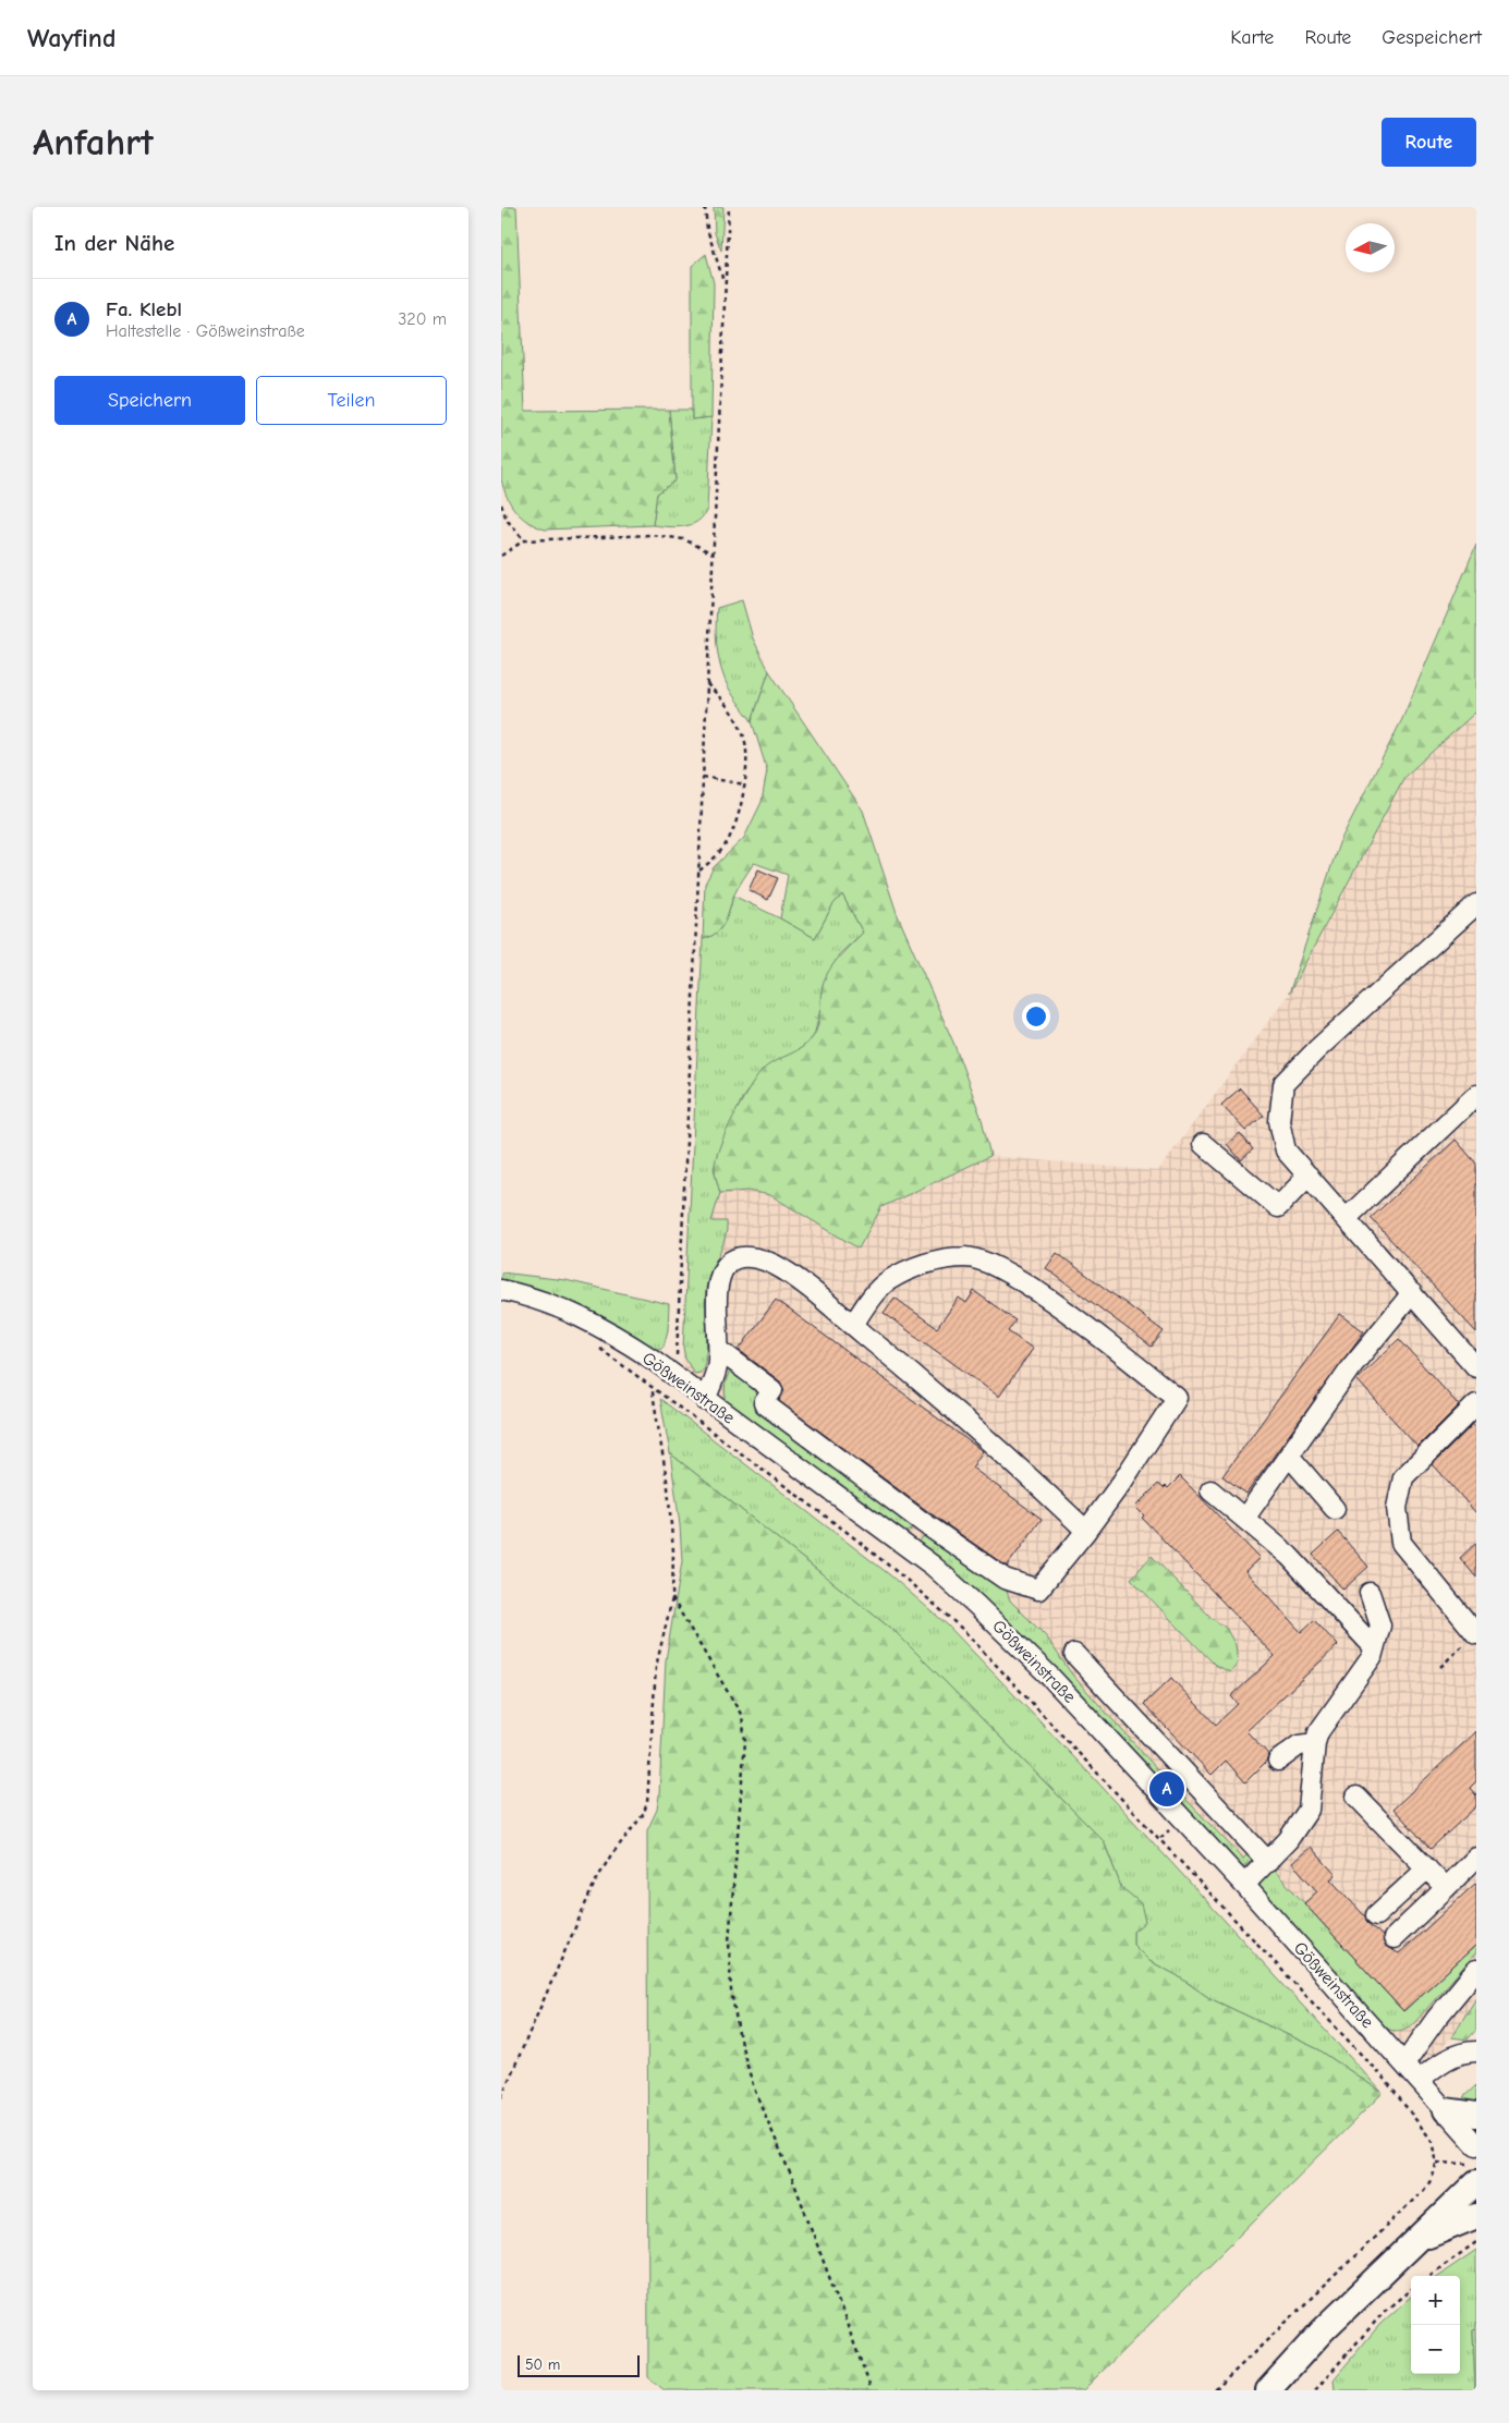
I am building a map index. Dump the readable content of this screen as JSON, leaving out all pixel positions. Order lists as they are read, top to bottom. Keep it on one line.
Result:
{"streets":{"street":["Gößweinstraße"]},"scale_bar":"50 m","north":"left","page":{"header":"Wayfind","nav":["Karte","Route","Gespeichert"],"buttons":["Route",["Speichern","Teilen"]],"title":"Anfahrt","heading":"In der Nähe","list":[{"mark":"A","name":"Fa. Klebl","note":"Haltestelle · Gößweinstraße","value":"320 m"}],"pins":"A","map_buttons":["+","−"],"scale":"50 m"}}
